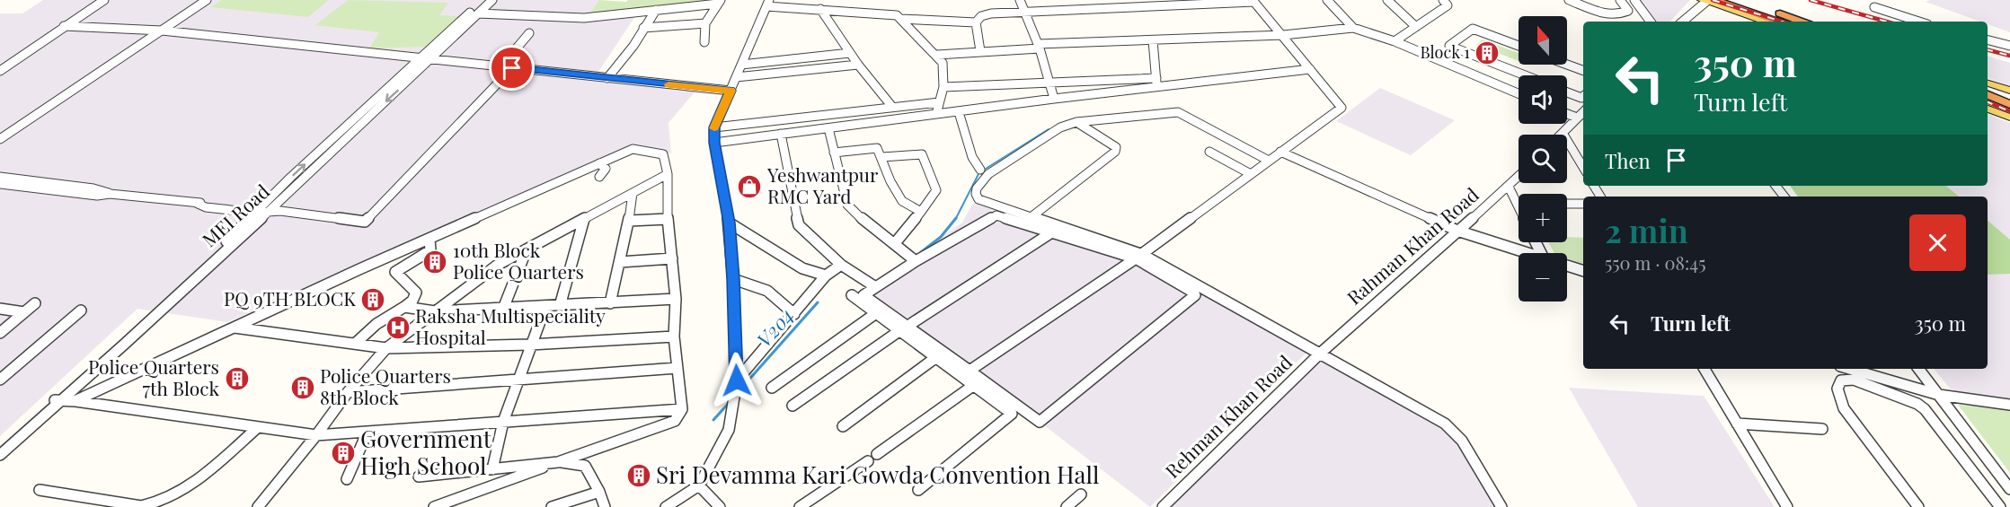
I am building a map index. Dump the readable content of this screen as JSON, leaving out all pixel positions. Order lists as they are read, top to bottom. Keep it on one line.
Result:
{"streets":{"street":["MEI Road","Rahman Khan Road","Rehman Khan Road"]},"crossings":[["Rahman Khan Road","Rehman Khan Road"]],"water":["V204"],"places":{"building":["Block 1","10th Block Police Quarters","PQ 9TH BLOCK","Police Quarters 7th Block","Police Quarters 8th Block","Government High School","Sri Devamma Kari Gowda Convention Hall"],"shop":["Yeshwantpur RMC Yard"],"hospital":["Raksha Multispeciality Hospital"]},"north":"top","page":{"map_buttons":["+","−"],"turn":["350 m","Turn left"],"then":"Then","heading":["2 min","550 m · 08:45"],"list":[{"name":"Turn left","value":"350 m"}]}}
